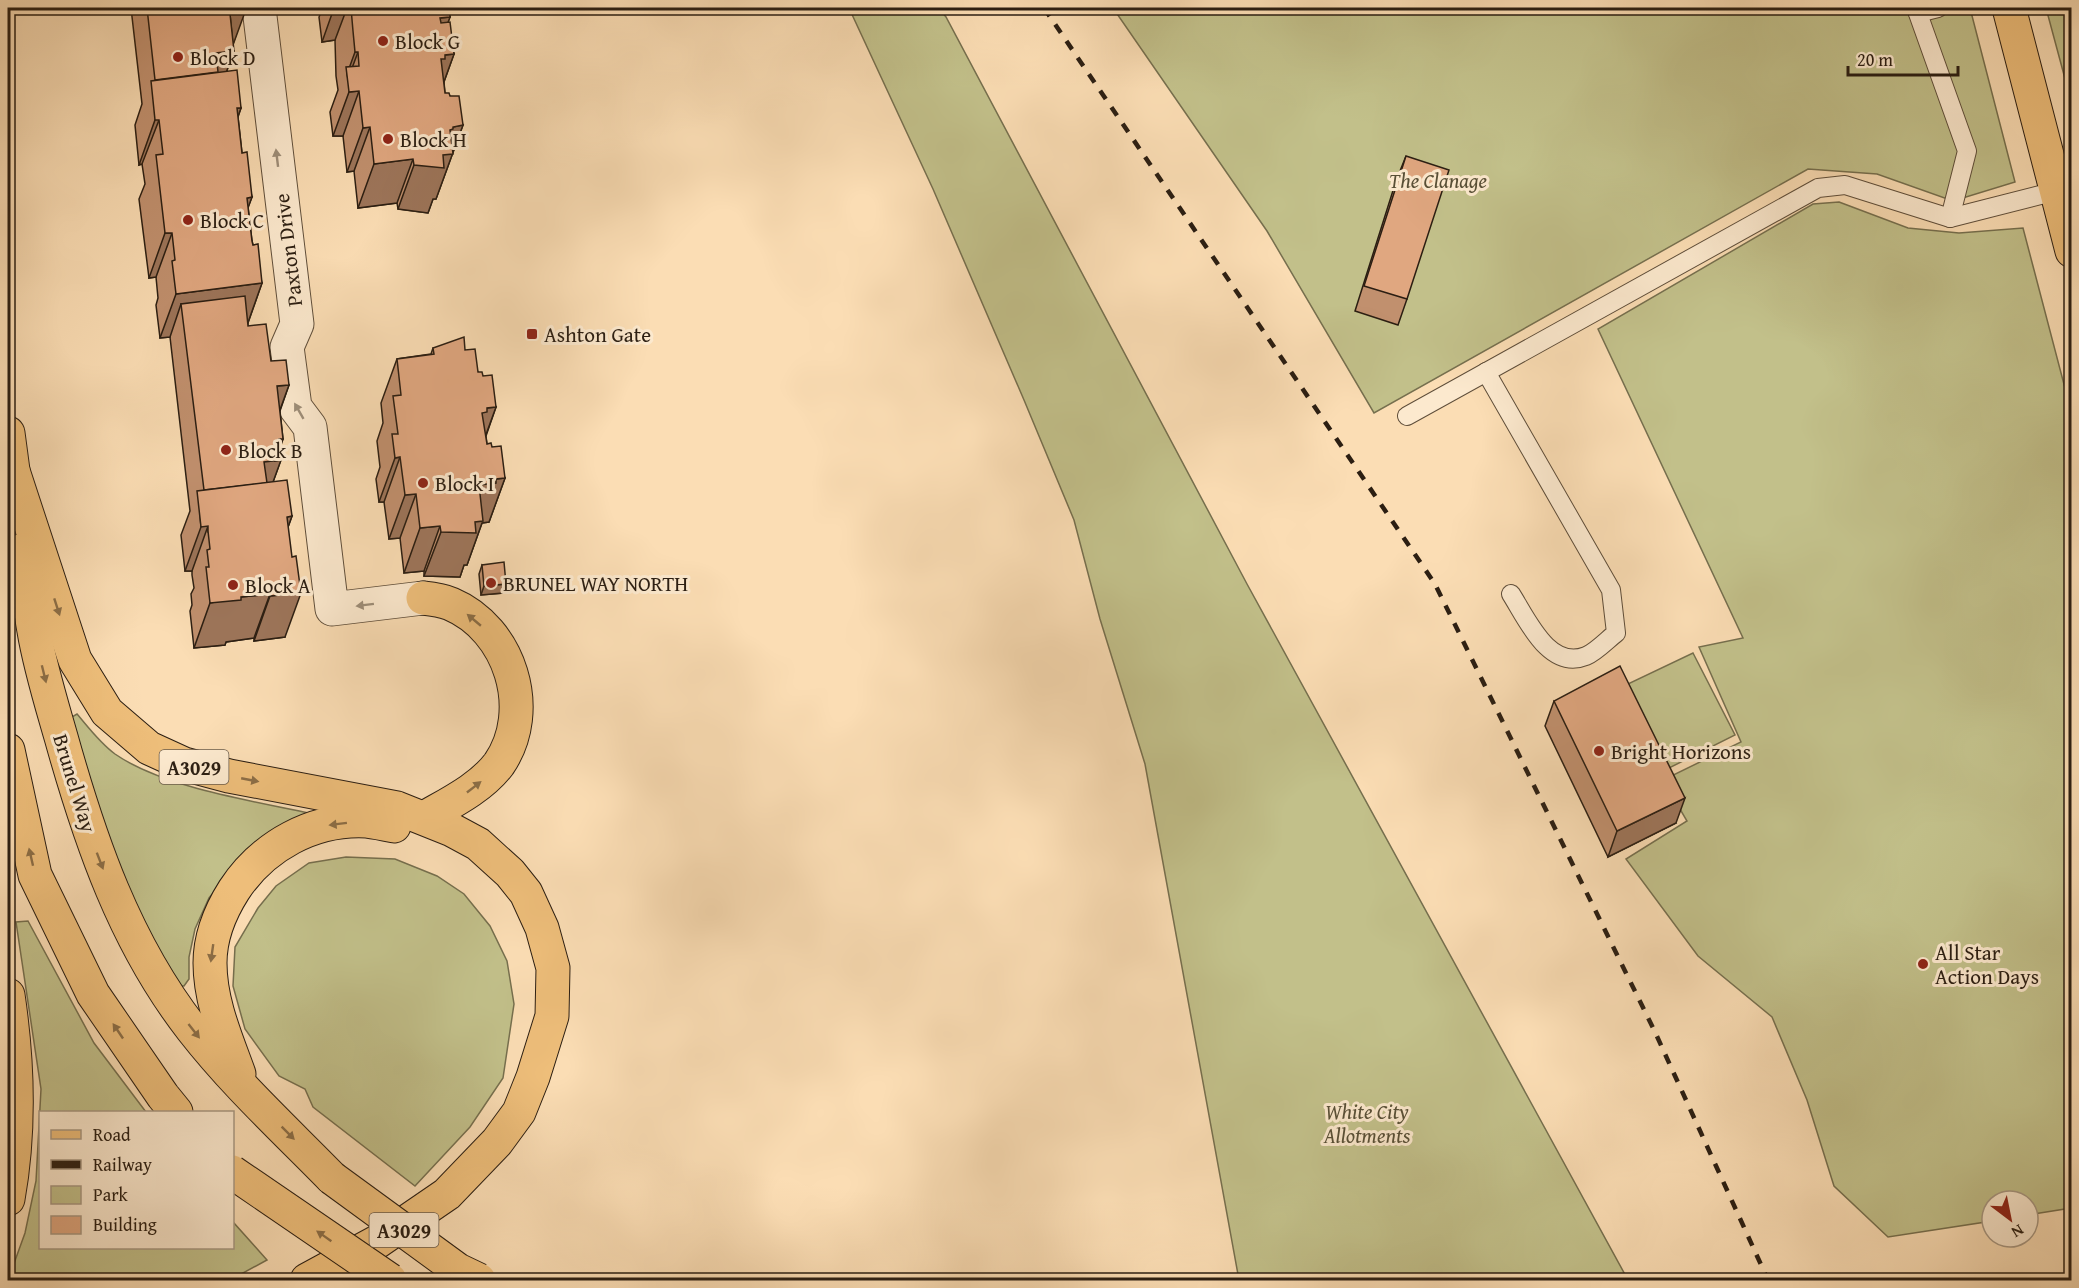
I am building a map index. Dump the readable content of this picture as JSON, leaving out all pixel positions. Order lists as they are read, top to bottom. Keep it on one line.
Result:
{"streets":{"main road":["A3029","Brunel Way"],"street":["Paxton Drive"]},"crossings":[["A3029","Brunel Way"]],"one_way":["Paxton Drive"],"parks":["The Clanage","White City Allotments"],"places":{"other":["Block G","Block D","Block H","Block C","Block B","Block I","BRUNEL WAY NORTH","Block A","Bright Horizons","All Star Action Days"],"transit":["Ashton Gate"]},"legend":["Road","Railway","Park","Building"],"scale_bar":"20 m","north":"bottom right"}
